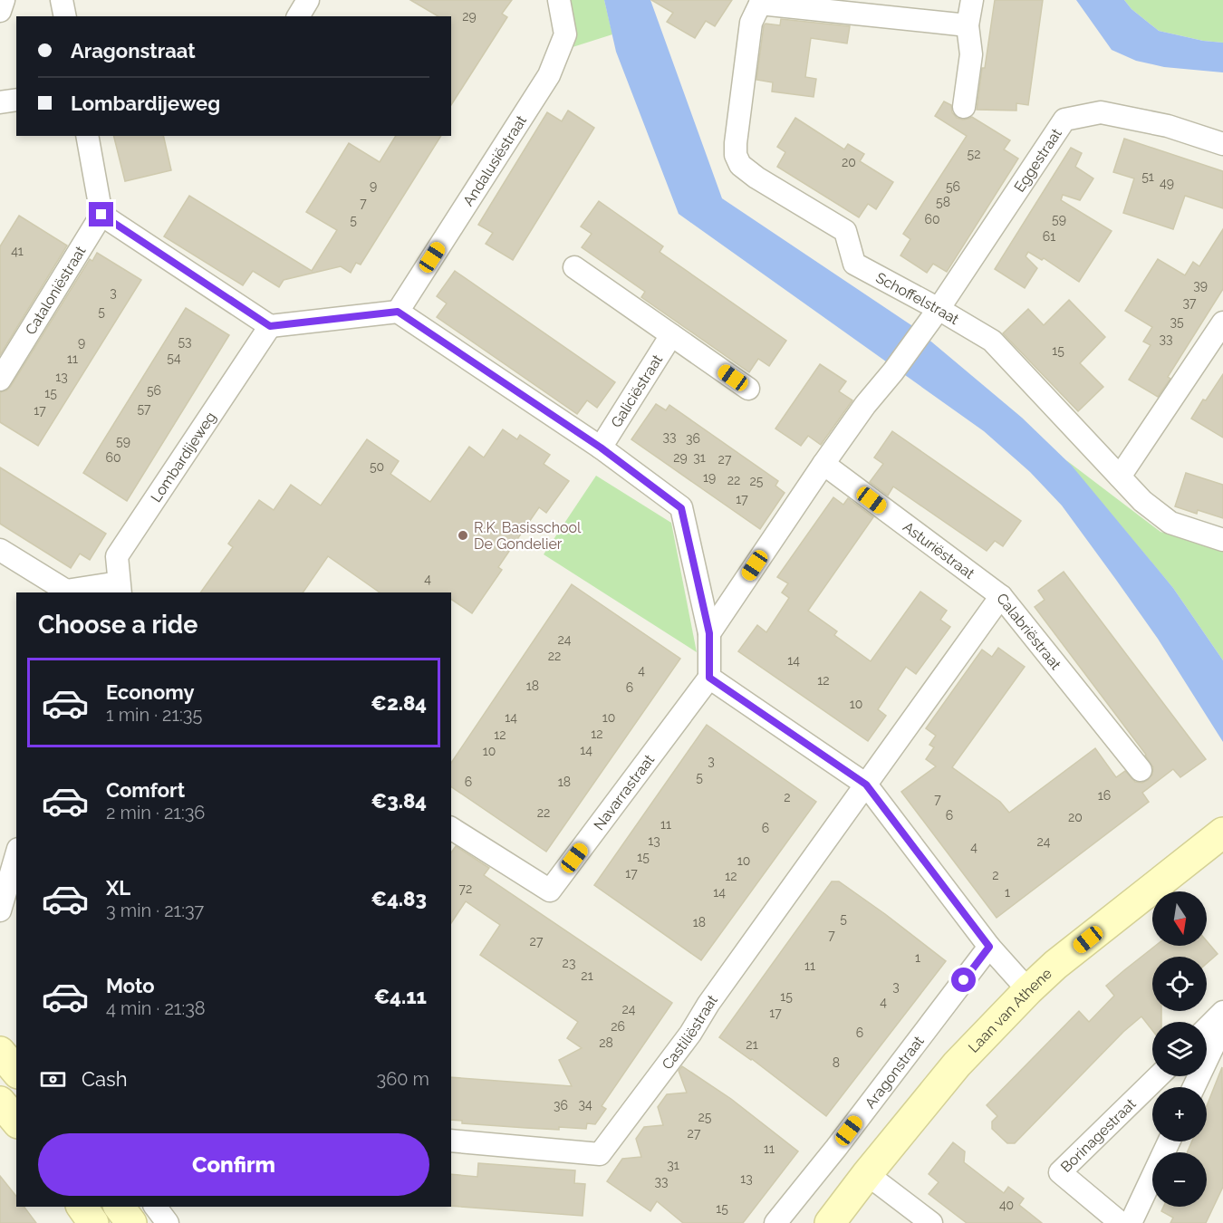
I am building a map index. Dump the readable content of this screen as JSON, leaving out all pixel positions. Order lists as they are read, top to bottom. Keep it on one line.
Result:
{"streets":{"street":["Andalusiëstraat","Eggestraat","Cataloniëstraat","Schoffelstraat","Galiciëstraat","Lombardijeweg","Asturiëstraat","Calabriëstraat","Navarrastraat","Laan van Athene","Castiliëstraat","Aragonstraat","Borinagestraat"]},"crossings":[["Eggestraat","Schoffelstraat"],["Asturiëstraat","Calabriëstraat"],["Calabriëstraat","Castiliëstraat"]],"places":["R.K. Basisschool De Gondelier"],"house_numbers":["29","52","20","51","49","9","56","58","7","60","59","5","61","41","39","3","37","5","35","33","53","9","15","54","11","13","56","15","57","17","33","36","59","60","29","31","27","50","19","22","25","17","4","24","22","14","4","12","18","6","10","14","10","12","12","14","10","3","5","6","18","16","2","7","22","6","20","11","6","13","24","4","15","10","17","2","12","72","14","1","5","18","7","27","1","23","11","21","3","15","4","24","17","26","6","28","21","8","34","36","25","27","11","31","13","33","40","15"],"north":"bottom","page":{"banner":["Aragonstraat","Lombardijeweg"],"heading":"Choose a ride","list":[{"name":"Economy","note":"1 min · 21:35","value":"€2.84"},{"name":"Comfort","note":"2 min · 21:36","value":"€3.84"},{"name":"XL","note":"3 min · 21:37","value":"€4.83"},{"name":"Moto","note":"4 min · 21:38","value":"€4.11"}],"map_buttons":["+","−"],"pay":["Cash","360 m"],"buttons":"Confirm"}}
